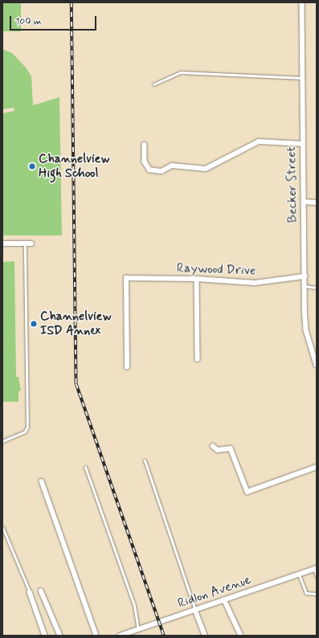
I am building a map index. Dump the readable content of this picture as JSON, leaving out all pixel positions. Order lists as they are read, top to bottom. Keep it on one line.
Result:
{"streets":{"street":["Becker Street","Raywood Drive","Ridlon Avenue"]},"crossings":[["Becker Street","Raywood Drive"]],"places":["Channelview High School","Channelview ISD Annex"],"scale_bar":"100 m"}
